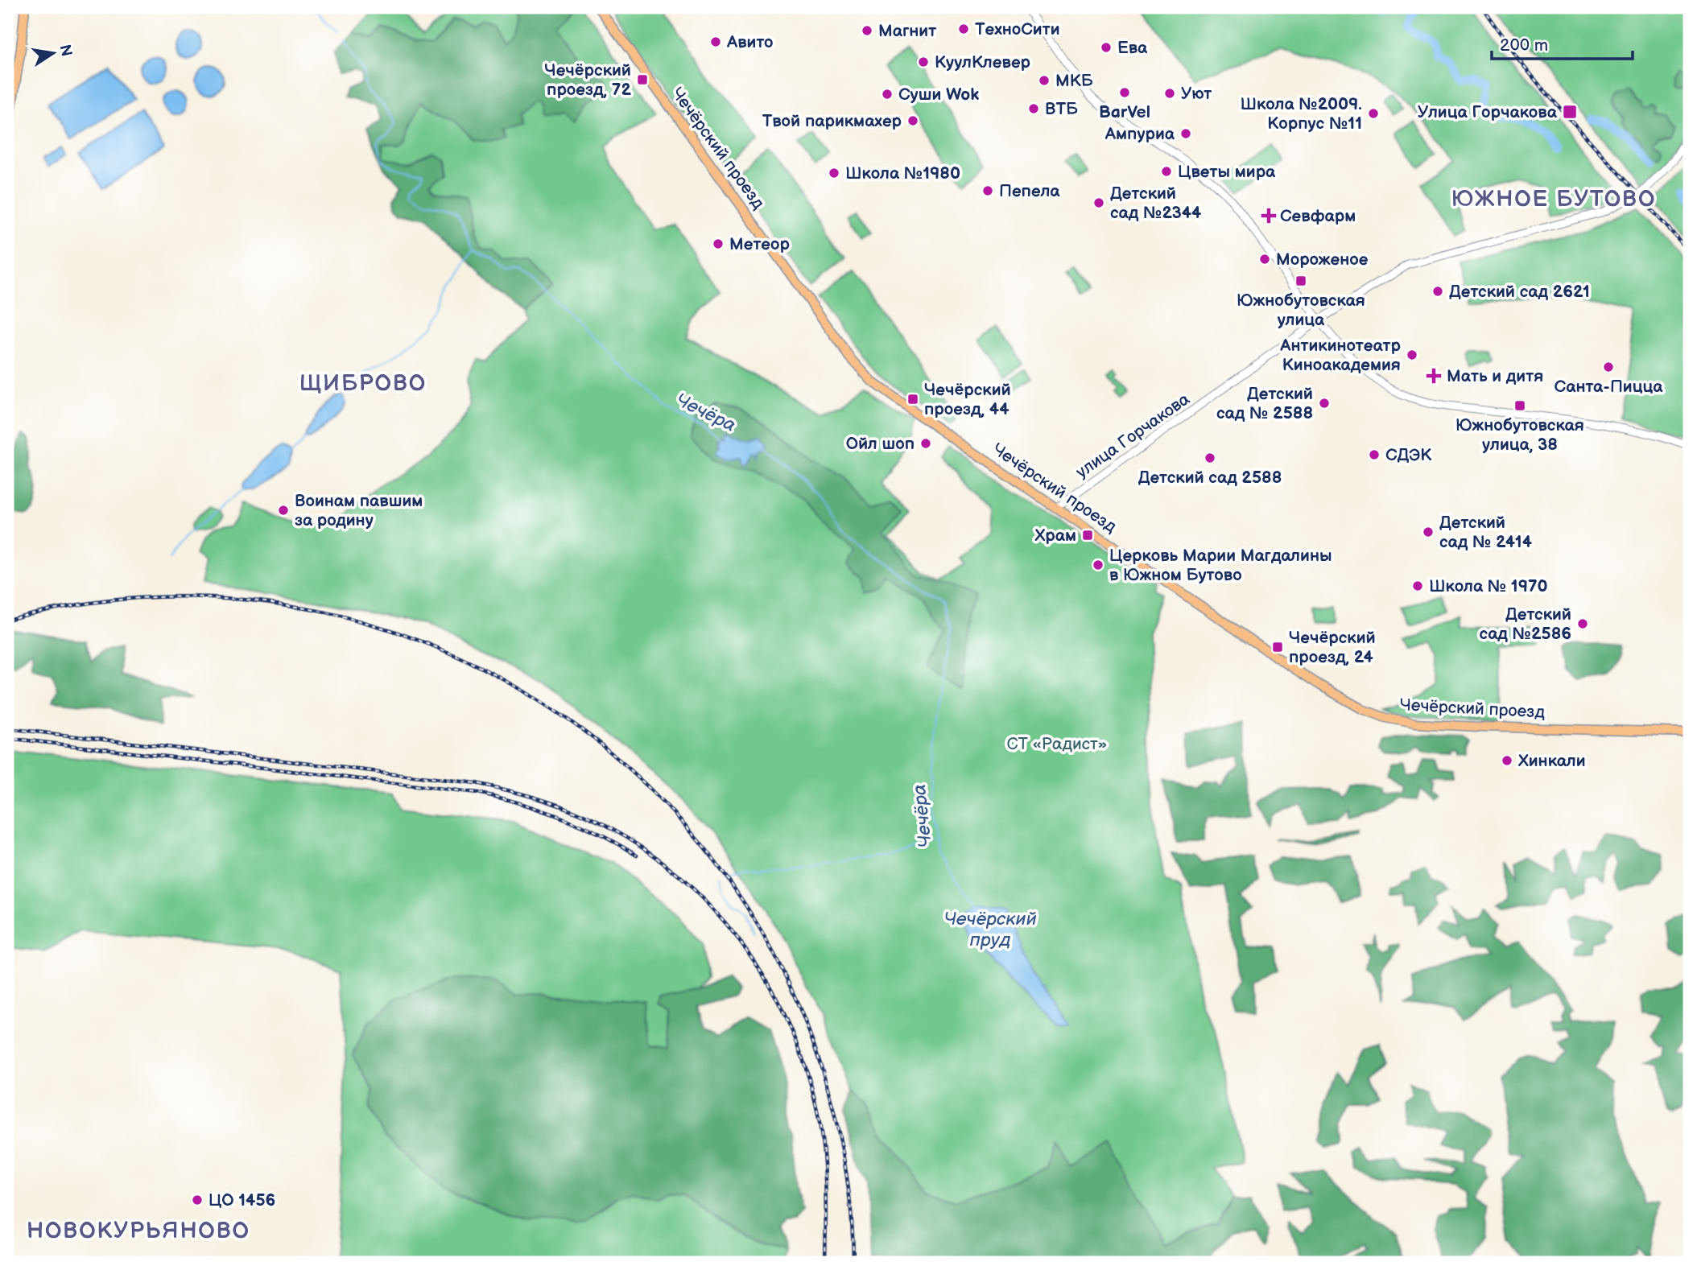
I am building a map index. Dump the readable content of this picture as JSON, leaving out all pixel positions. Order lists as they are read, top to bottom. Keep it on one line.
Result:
{"streets":{"main road":["Чечёрский проезд"],"street":["улица Горчакова"]},"crossings":[["Чечёрский проезд","улица Горчакова"]],"districts":["ЮЖНОЕ БУТОВО","ЩИБРОВО","НОВОКУРЬЯНОВО"],"water":["Чечёра","Чечёрский пруд"],"parks":["СТ «Радист»"],"places":{"other":["ТехноСити","Магнит","Авито","Ева","КуулКлевер","МКБ","BarVel","Уют","Суши Wok","ВТБ","Школа №2009. Корпус №11","Твой парикмахер","Ампуриа","Цветы мира","Школа №1980","Пепела","Детский сад №2344","Метеор","Мороженое","Детский сад 2621","Антикинотеатр Киноакадемия","Санта-Пицца","Детский сад № 2588","Ойл шоп","СДЭК","Детский сад 2588","Воинам павшим за родину","Детский сад № 2414","Церковь Марии Магдалины в Южном Бутово","Школа № 1970","Детский сад №2586","Хинкали","ЦО 1456"],"transit":["Чечёрский проезд, 72","Улица Горчакова","Южнобутовская улица","Чечёрский проезд, 44","Южнобутовская улица, 38","Храм","Чечёрский проезд, 24"],"health":["Севфарм","Мать и дитя"]},"scale_bar":"200 m","north":"right"}
